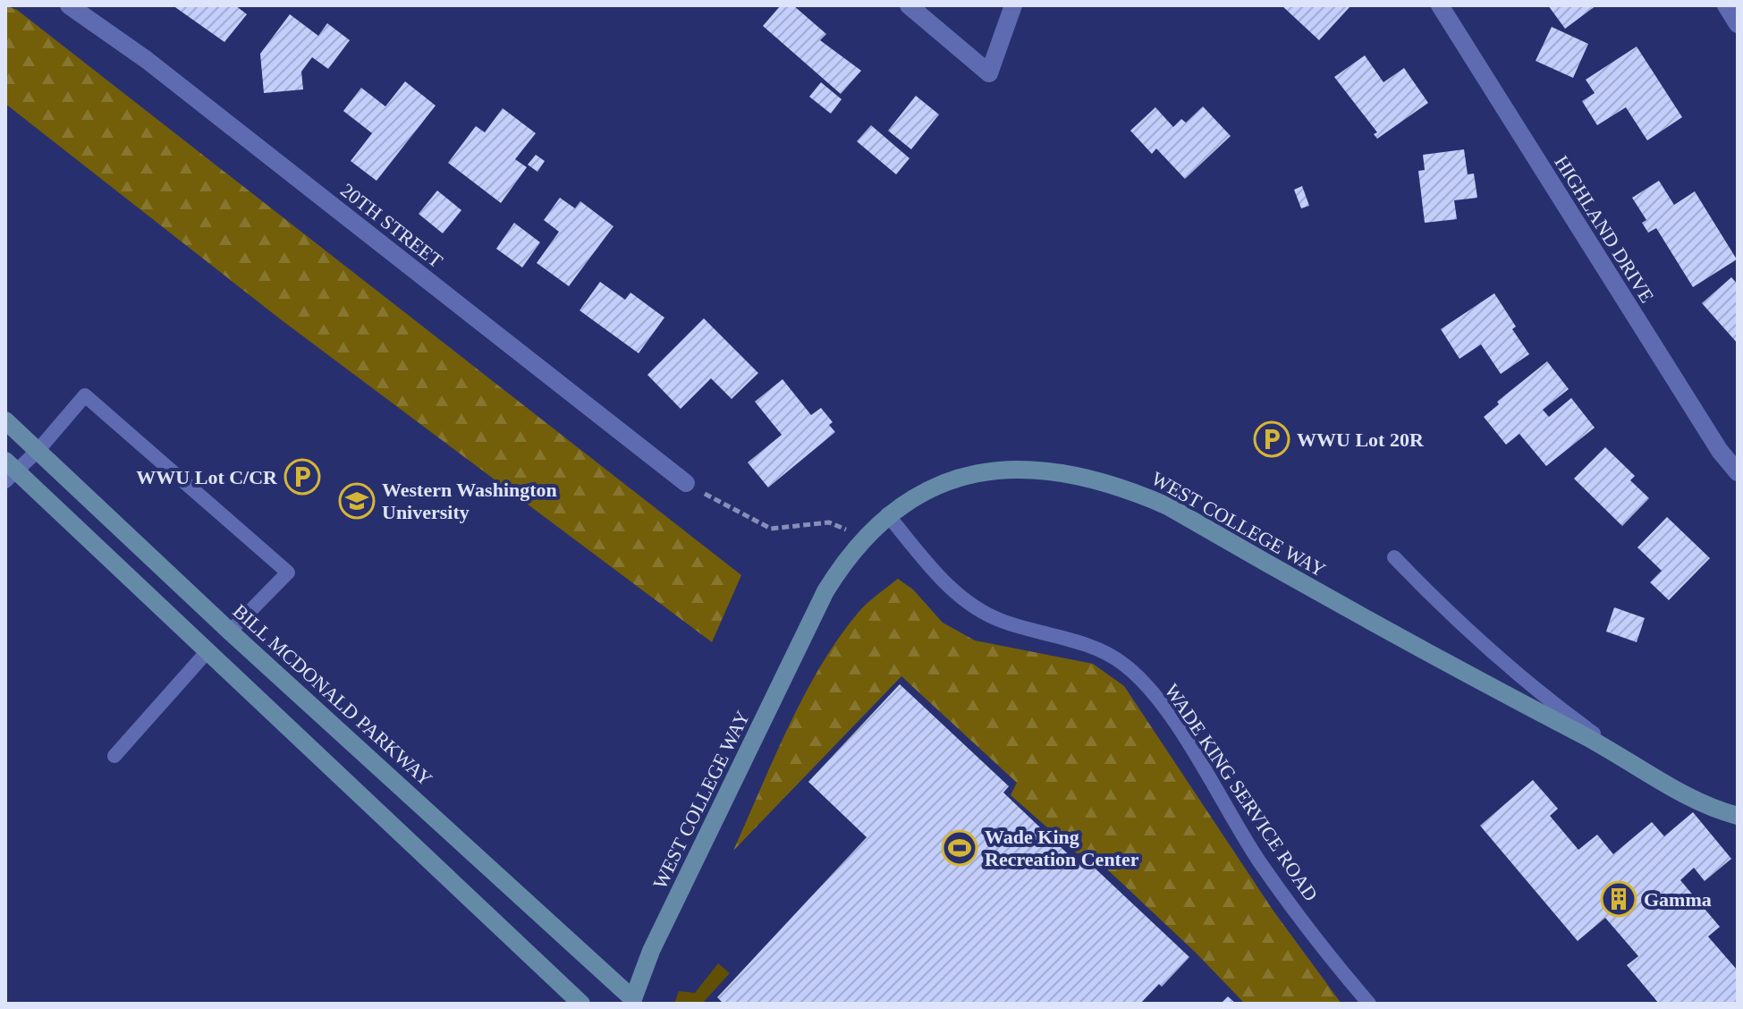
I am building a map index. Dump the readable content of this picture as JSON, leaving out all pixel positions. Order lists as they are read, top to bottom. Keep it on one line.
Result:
{"streets":{"main road":["WEST COLLEGE WAY","BILL MCDONALD PARKWAY"],"street":["20TH STREET","HIGHLAND DRIVE"],"lane":["WADE KING SERVICE ROAD"]},"crossings":[["WEST COLLEGE WAY","BILL MCDONALD PARKWAY"],["WEST COLLEGE WAY","WADE KING SERVICE ROAD"]],"places":{"parking":["WWU Lot 20R","WWU Lot C/CR"],"school or university":["Western Washington University"],"sports":["Wade King Recreation Center"],"building":["Gamma"]}}
